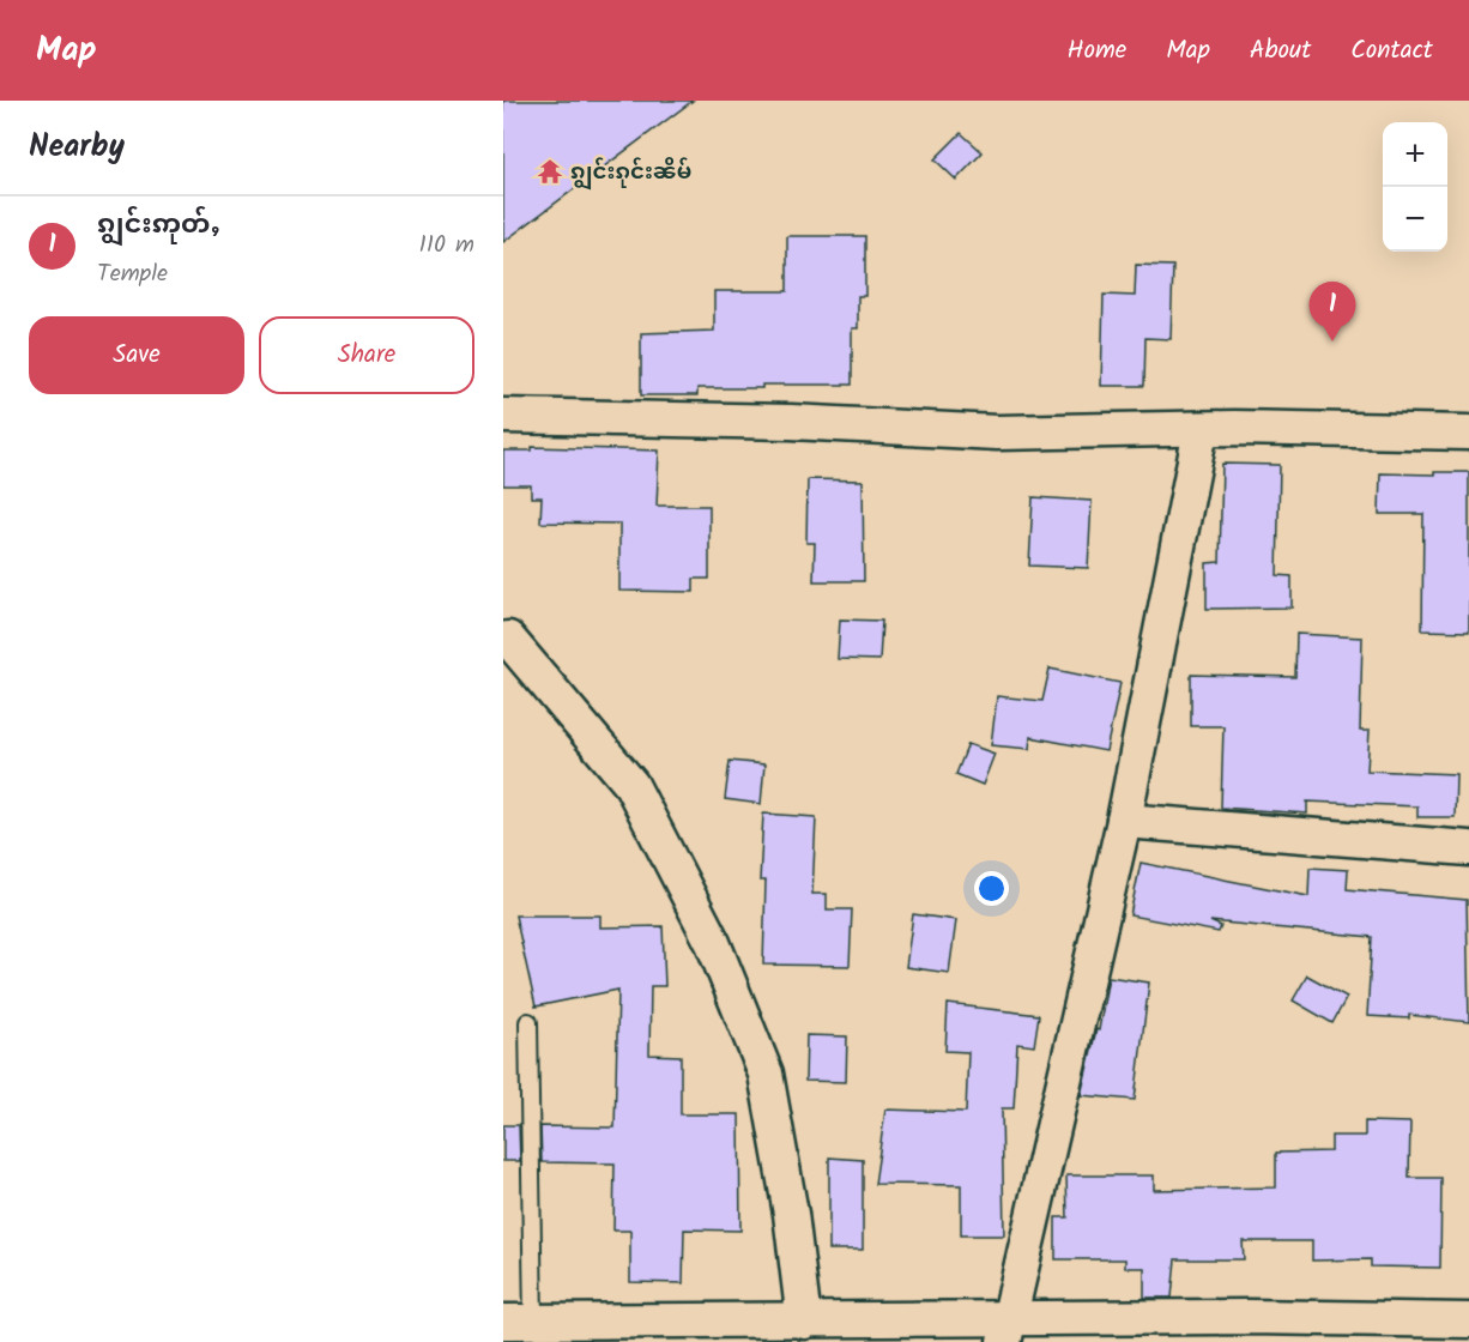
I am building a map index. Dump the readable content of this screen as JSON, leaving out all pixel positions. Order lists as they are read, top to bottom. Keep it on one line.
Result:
{"places":{"temple":["ၵျွင်းၵုင်းၼိမ်"]},"page":{"header":"Map","nav":["Home","Map","About","Contact"],"heading":"Nearby","map_buttons":["+","−"],"list":[{"mark":"1","name":"ၵျွင်းဢုတ်ႇ","note":"Temple","value":"110 m"}],"pins":"1","buttons":["Save","Share"]}}
